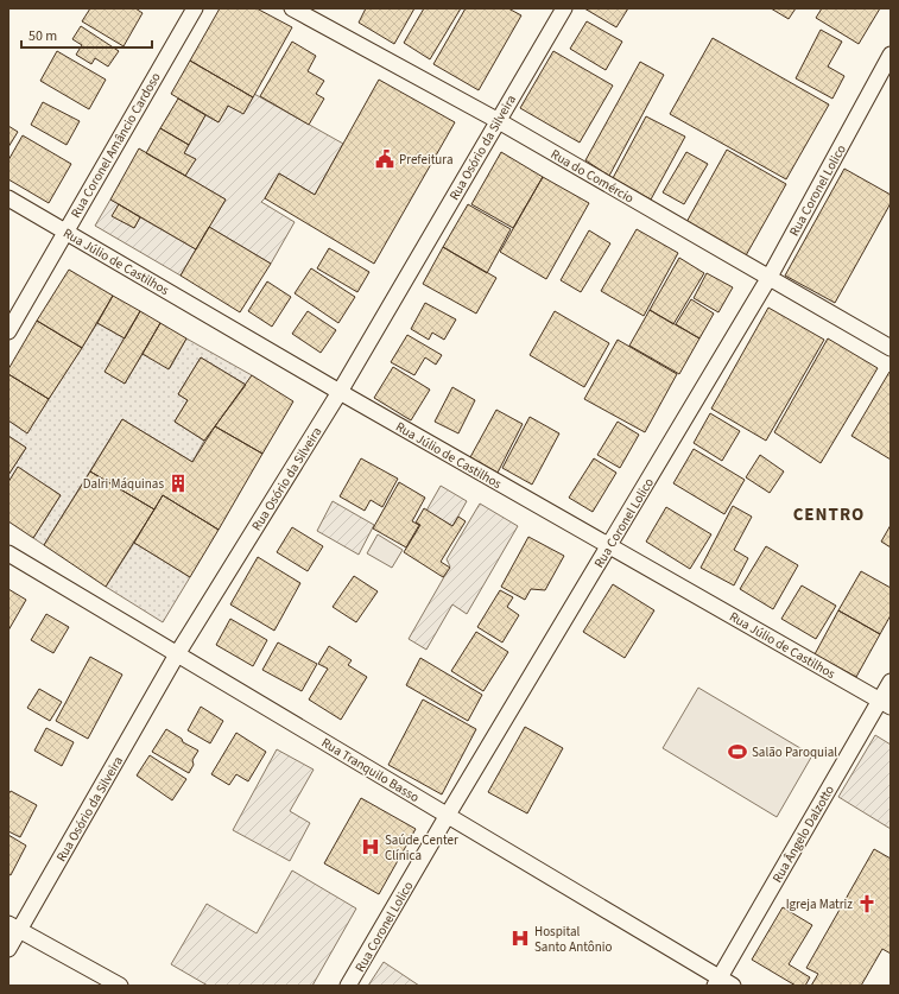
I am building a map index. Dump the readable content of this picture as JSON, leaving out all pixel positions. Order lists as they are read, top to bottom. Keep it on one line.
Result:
{"streets":{"street":["Rua Coronel Amâncio Cardoso","Rua Osório da Silveira","Rua do Comércio","Rua Coronel Lolico","Rua Júlio de Castilhos","Rua Tranquilo Basso","Rua Ângelo Dalzotto"]},"crossings":[["Rua Coronel Amâncio Cardoso","Rua Júlio de Castilhos"],["Rua Osório da Silveira","Rua do Comércio"],["Rua Osório da Silveira","Rua Júlio de Castilhos"],["Rua Osório da Silveira","Rua Tranquilo Basso"],["Rua do Comércio","Rua Coronel Lolico"],["Rua Coronel Lolico","Rua Júlio de Castilhos"],["Rua Coronel Lolico","Rua Tranquilo Basso"],["Rua Júlio de Castilhos","Rua Ângelo Dalzotto"],["Rua Tranquilo Basso","Rua Ângelo Dalzotto"]],"districts":["CENTRO"],"places":{"public building":["Prefeitura"],"building":["Dalri Máquinas"],"sports":["Salão Paroquial"],"hospital":["Saúde Center Clínica","Hospital Santo Antônio"],"church":["Igreja Matriz"]},"scale_bar":"50 m"}
